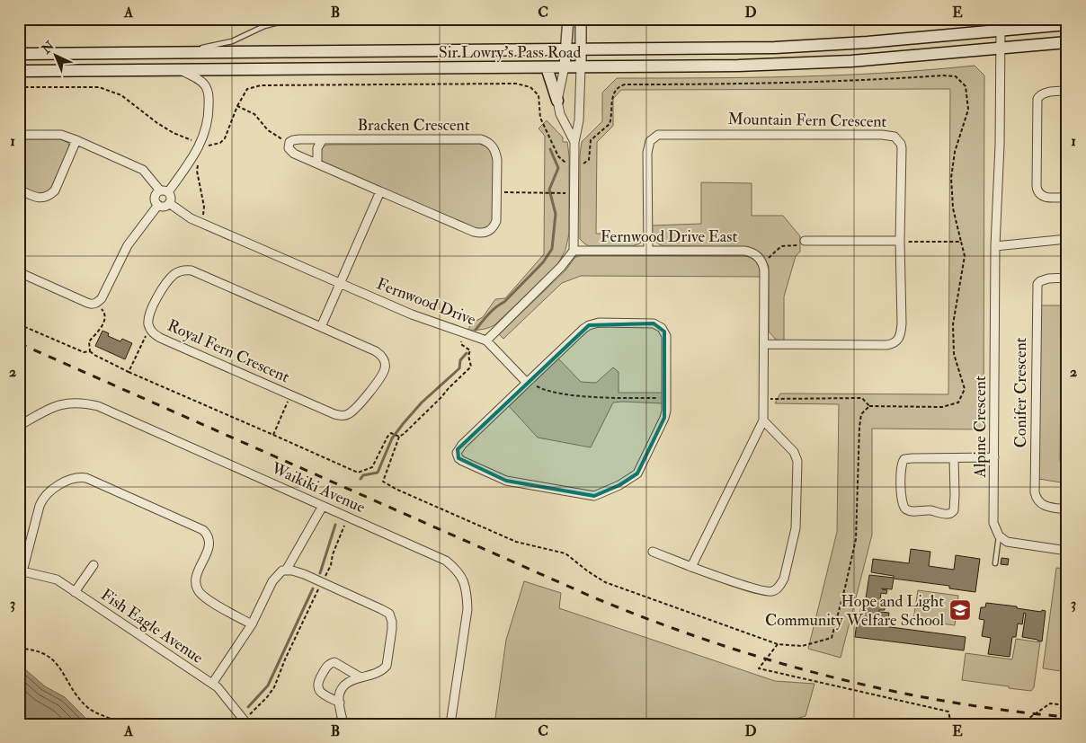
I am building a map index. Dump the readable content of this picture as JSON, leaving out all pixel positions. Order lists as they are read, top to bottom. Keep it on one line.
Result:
{"streets":{"main road":["Sir Lowry's Pass Road"],"street":["Mountain Fern Crescent","Bracken Crescent","Fernwood Drive East","Fernwood Drive","Royal Fern Crescent","Conifer Crescent","Alpine Crescent","Waikiki Avenue","Fish Eagle Avenue"]},"crossings":[["Sir Lowry's Pass Road","Alpine Crescent"],["Mountain Fern Crescent","Fernwood Drive East"],["Fernwood Drive East","Fernwood Drive"]],"places":{"school or university":["Hope and Light Community Welfare School"]},"north":"top left","grid":{"columns":["A","B","C","D","E"],"rows":["1","2","3"]}}
